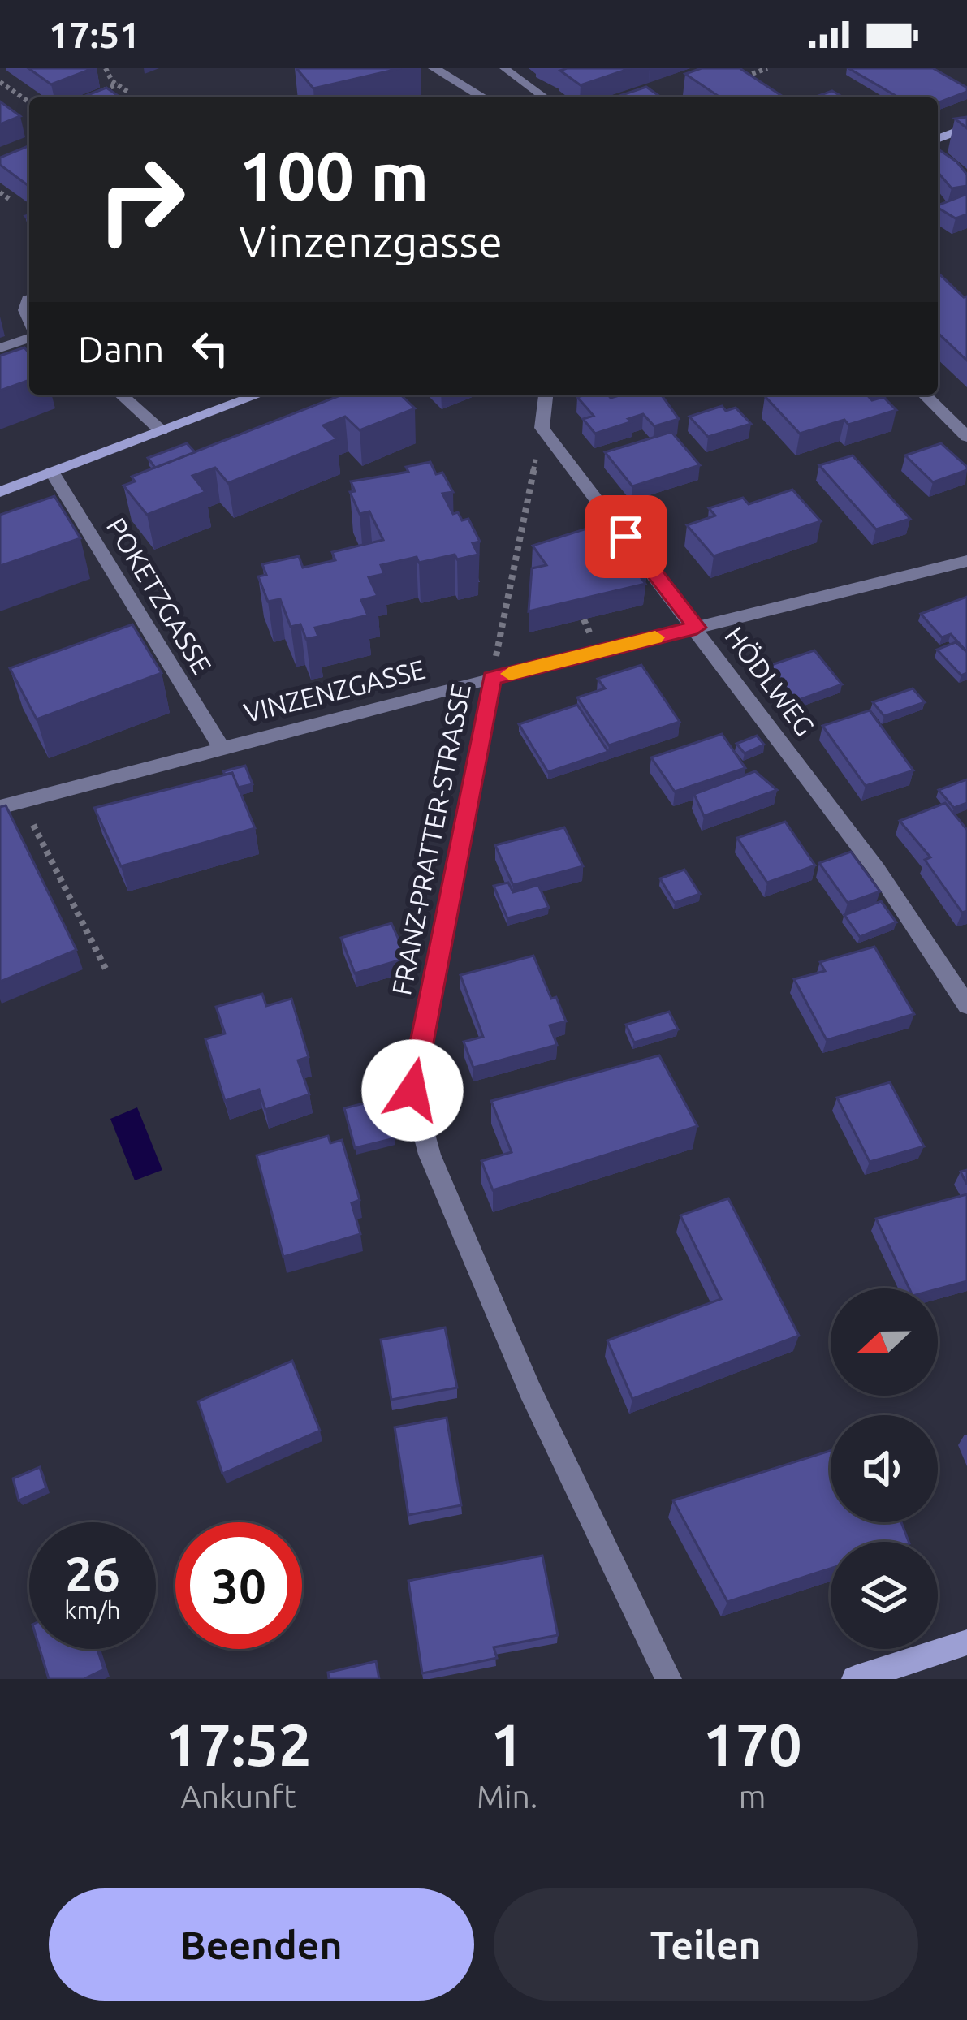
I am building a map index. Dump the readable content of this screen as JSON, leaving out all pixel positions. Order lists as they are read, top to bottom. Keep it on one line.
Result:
{"streets":{"street":["POKETZGASSE","HÖDLWEG","VINZENZGASSE","FRANZ-PRATTER-STRASSE"]},"crossings":[["POKETZGASSE","VINZENZGASSE"],["HÖDLWEG","VINZENZGASSE"],["HÖDLWEG","FRANZ-PRATTER-STRASSE"],["VINZENZGASSE","FRANZ-PRATTER-STRASSE"]],"north":"left","page":{"status":"17:51","turn":["100 m","Vinzenzgasse"],"then":"Dann","speed":"26 km/h","limit":"30","eta":["17:52","Ankunft","1","Min.","170","m"],"buttons":["Beenden","Teilen"]}}
